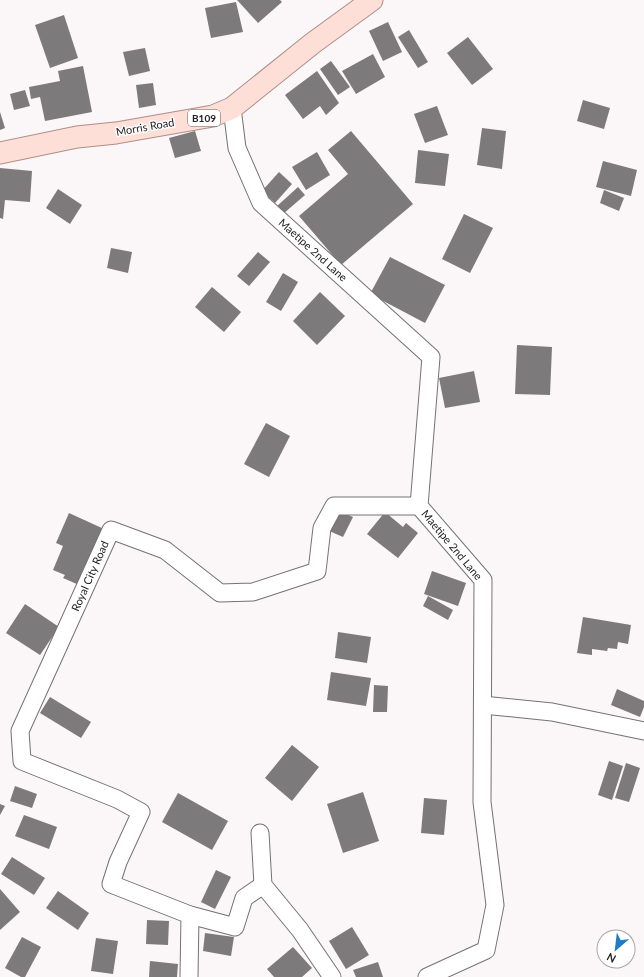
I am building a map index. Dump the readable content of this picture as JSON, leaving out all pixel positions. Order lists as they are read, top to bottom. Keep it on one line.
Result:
{"streets":{"main road":["B109","Morris Road"],"street":["Maetipe 2nd Lane","Royal City Road"]},"crossings":[["Morris Road","Maetipe 2nd Lane"],["Maetipe 2nd Lane","Royal City Road"]],"north":"bottom left"}
